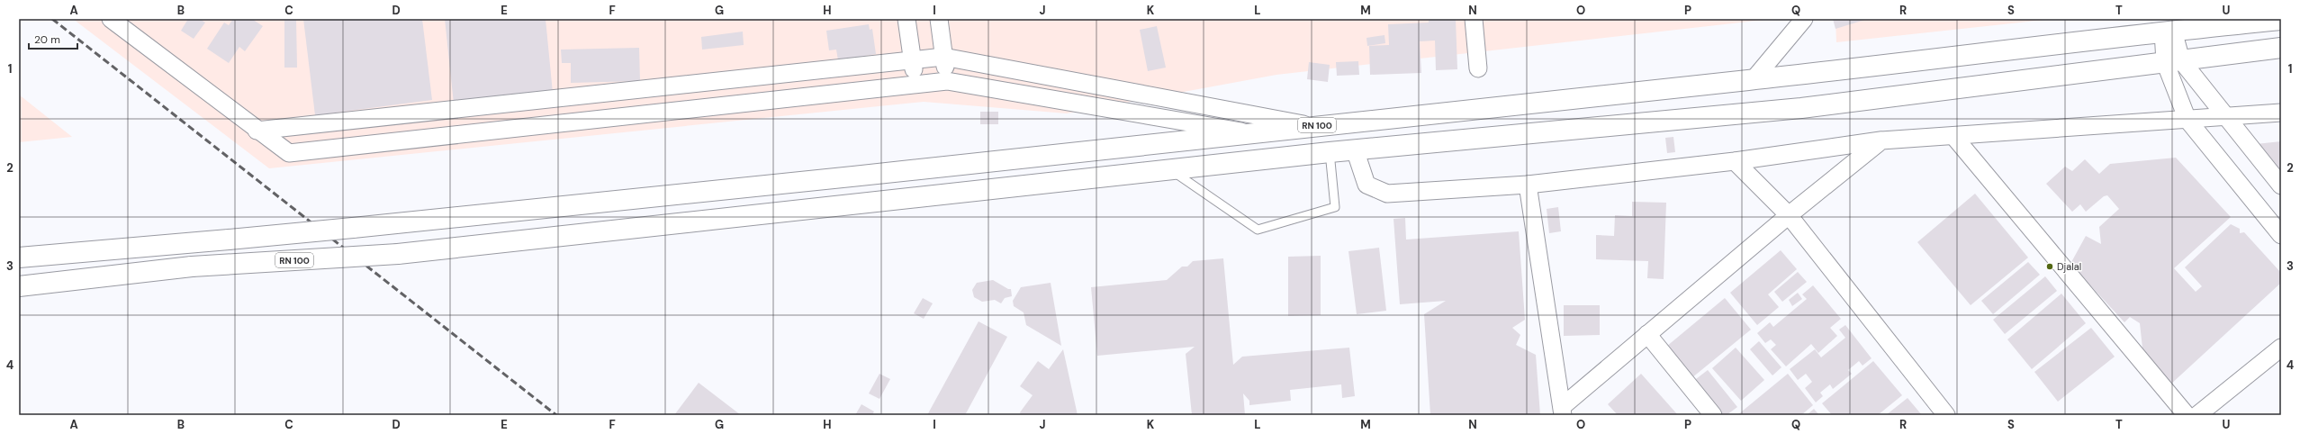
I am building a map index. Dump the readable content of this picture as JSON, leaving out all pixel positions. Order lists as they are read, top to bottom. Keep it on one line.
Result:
{"streets":{"highway":["RN 100"]},"places":["Djalal"],"scale_bar":"20 m","grid":{"columns":["A","B","C","D","E","F","G","H","I","J","K","L","M","N","O","P","Q","R","S","T","U"],"rows":["1","2","3","4"]}}
